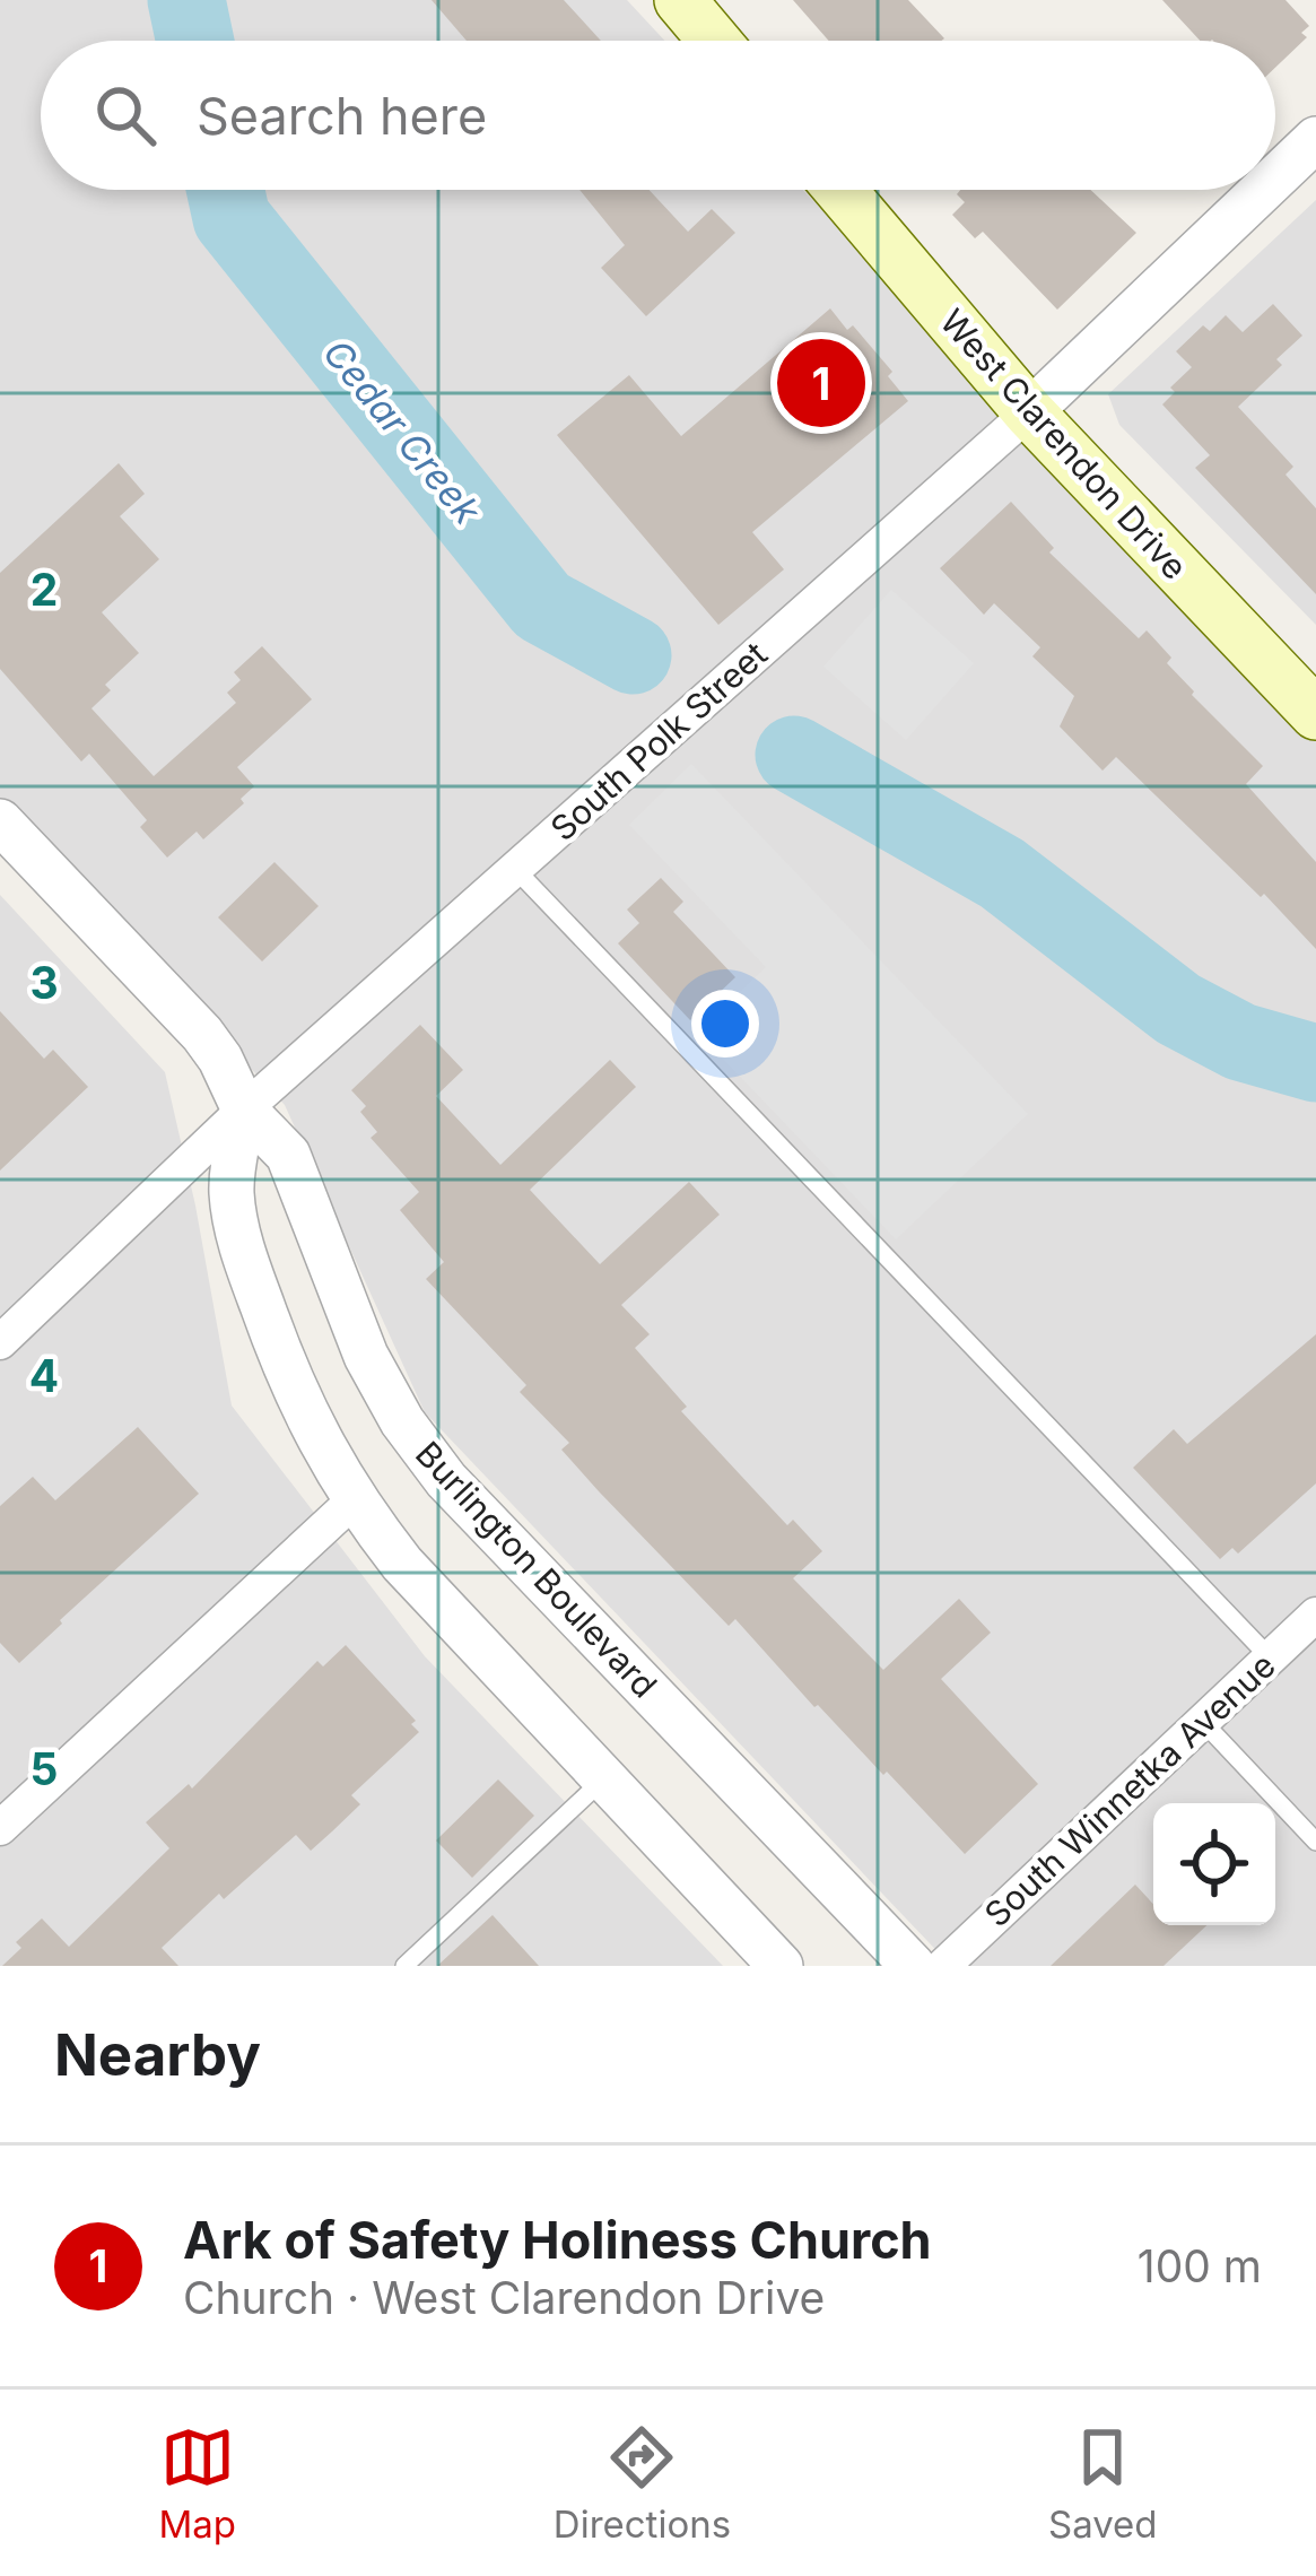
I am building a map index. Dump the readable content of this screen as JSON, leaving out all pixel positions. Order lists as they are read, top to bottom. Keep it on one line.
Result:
{"streets":{"main road":["West Clarendon Drive"],"street":["South Polk Street","Burlington Boulevard","South Winnetka Avenue"]},"crossings":[["West Clarendon Drive","South Polk Street"],["South Polk Street","Burlington Boulevard"]],"water":["Cedar Creek"],"page":{"search":"Search here","pins":"1","heading":"Nearby","list":[{"mark":"1","name":"Ark of Safety Holiness Church","note":"Church · West Clarendon Drive","value":"100 m"}],"nav":["Map","Directions","Saved"]},"grid":{"rows":["2","3","4","5"]}}
